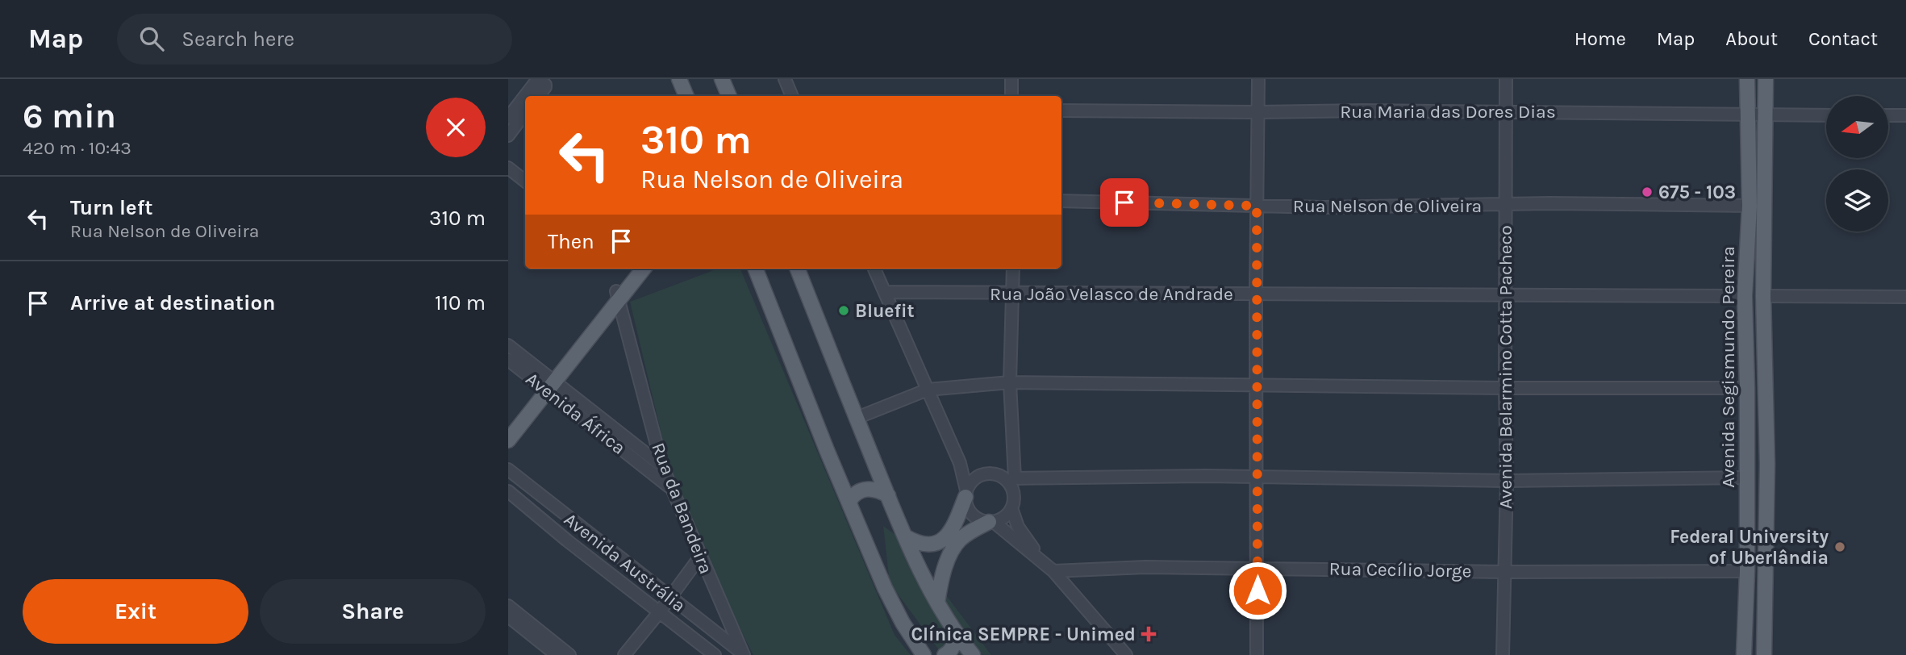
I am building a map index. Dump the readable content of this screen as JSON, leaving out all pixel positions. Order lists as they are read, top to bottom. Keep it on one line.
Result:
{"streets":{"main road":["Avenida Segismundo Pereira"],"street":["Rua Maria das Dores Dias","Rua Nelson de Oliveira","Rua João Velasco de Andrade","Avenida Belarmino Cotta Pacheco","Avenida África","Rua da Bandeira","Avenida Austrália","Rua Cecílio Jorge"]},"crossings":[["Rua Maria das Dores Dias","Avenida Belarmino Cotta Pacheco"],["Rua Maria das Dores Dias","Avenida Segismundo Pereira"],["Rua Nelson de Oliveira","Avenida Belarmino Cotta Pacheco"],["Rua Nelson de Oliveira","Avenida Segismundo Pereira"],["Rua João Velasco de Andrade","Avenida Belarmino Cotta Pacheco"],["Rua João Velasco de Andrade","Avenida Segismundo Pereira"],["Avenida Belarmino Cotta Pacheco","Rua Cecílio Jorge"],["Avenida Segismundo Pereira","Rua Cecílio Jorge"],["Avenida África","Rua da Bandeira"],["Rua da Bandeira","Avenida Austrália"]],"places":{"other":["675 - 103","Bluefit","Federal University of Uberlândia"],"health":["Clínica SEMPRE - Unimed"]},"north":"left","page":{"header":"Map","search":"Search here","nav":["Home","Map","About","Contact"],"heading":["6 min","420 m · 10:43"],"turn":["310 m","Rua Nelson de Oliveira"],"list":[{"name":"Turn left","note":"Rua Nelson de Oliveira","value":"310 m"},{"name":"Arrive at destination","value":"110 m"}],"then":"Then","buttons":["Exit","Share"]}}
